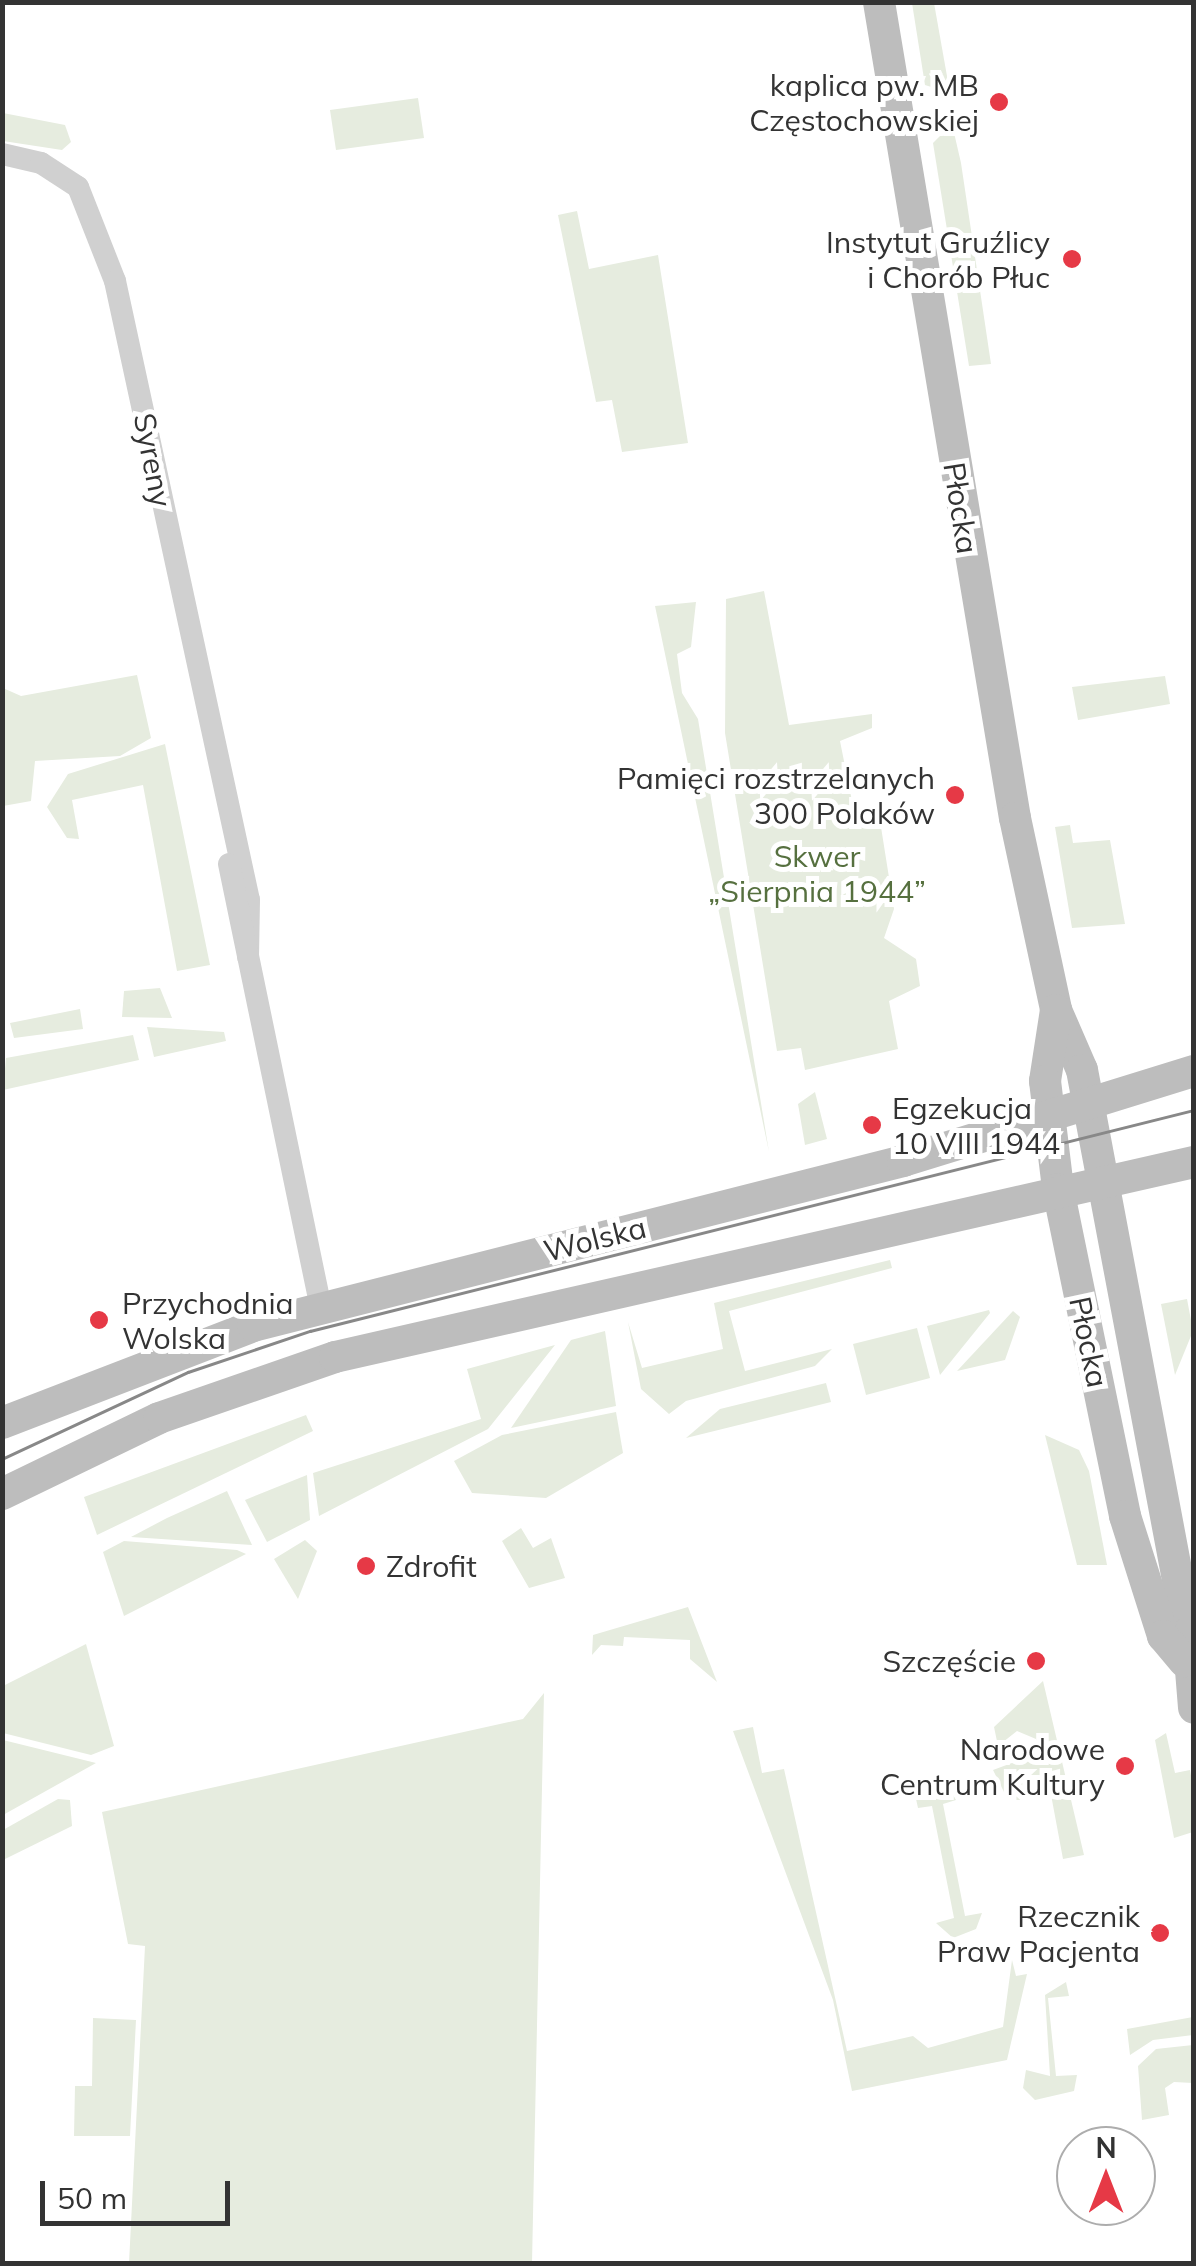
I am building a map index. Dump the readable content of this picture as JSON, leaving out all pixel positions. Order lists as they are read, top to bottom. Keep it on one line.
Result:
{"streets":{"main road":["Płocka","Wolska"],"street":["Syreny"]},"crossings":[["Syreny","Wolska"],["Płocka","Wolska"]],"parks":["Skwer „Sierpnia 1944”"],"places":["kaplica pw. MB Częstochowskiej","Instytut Gruźlicy i Chorób Płuc","Pamięci rozstrzelanych 300 Polaków","Egzekucja 10 VIII 1944","Przychodnia Wolska","Zdrofit","Szczęście","Narodowe Centrum Kultury","Rzecznik Praw Pacjenta"],"scale_bar":"50 m","north":"top"}
